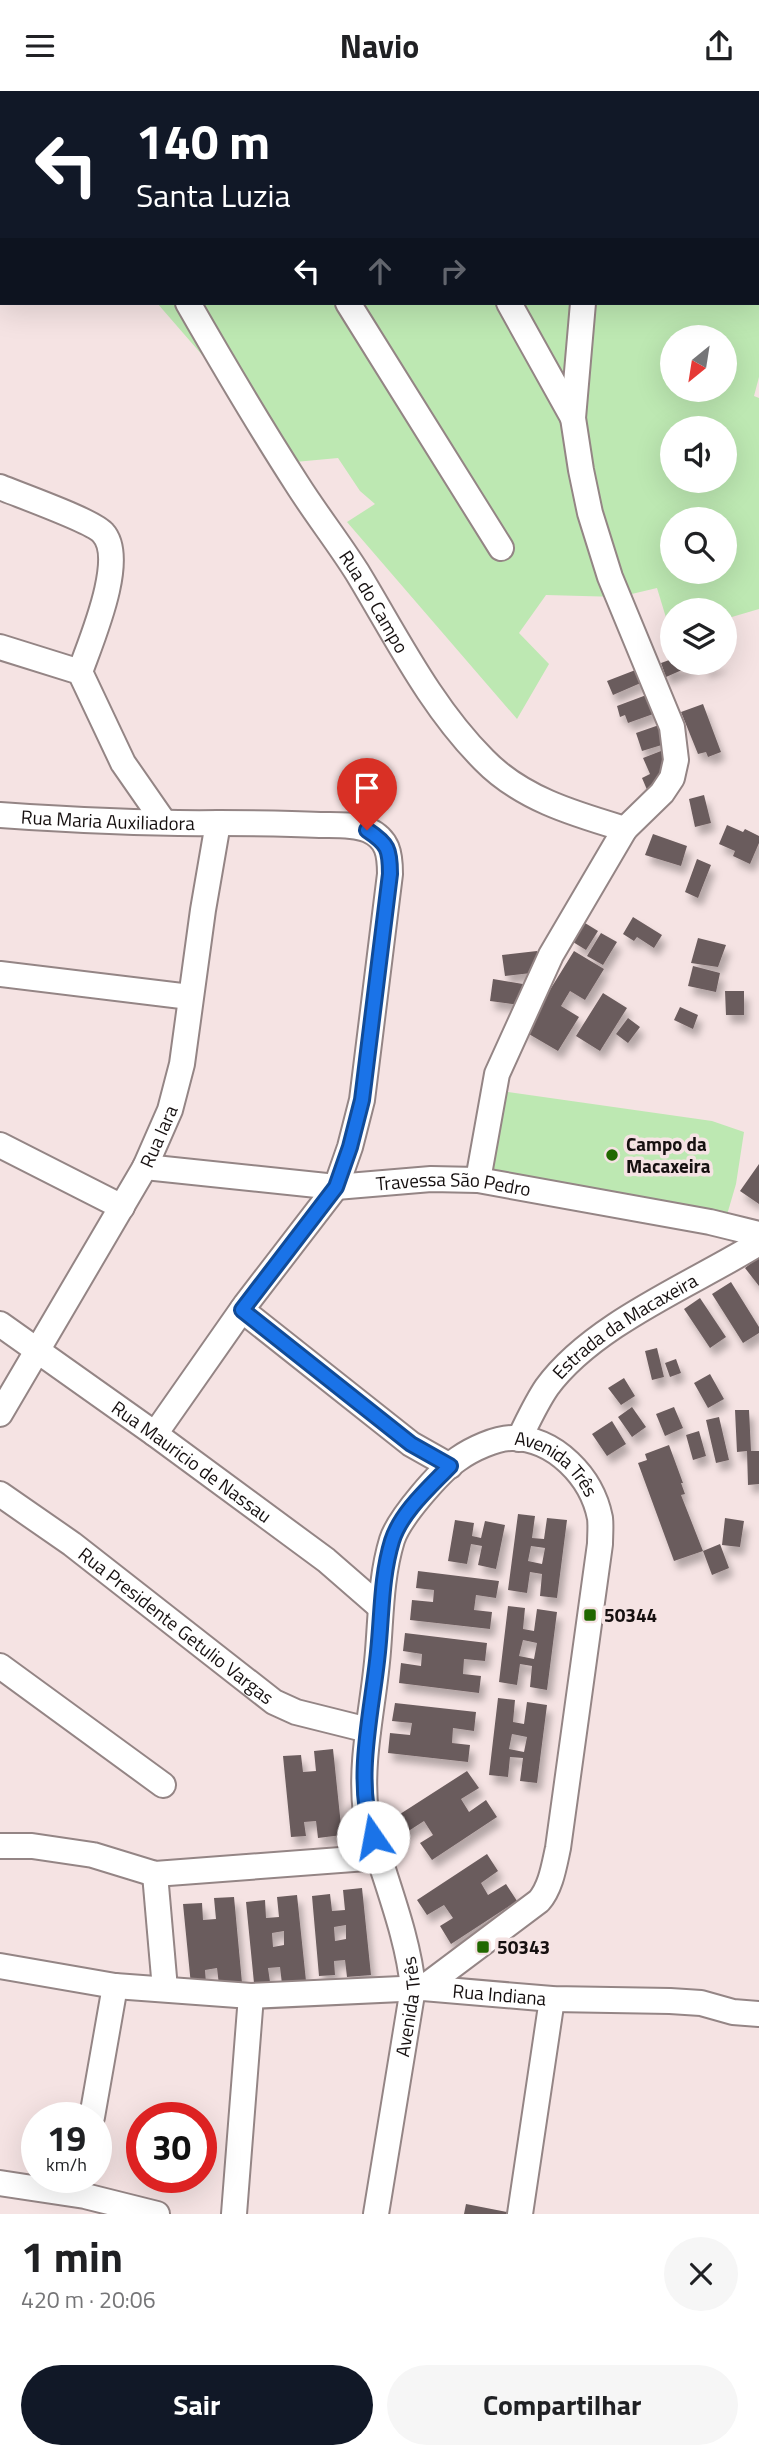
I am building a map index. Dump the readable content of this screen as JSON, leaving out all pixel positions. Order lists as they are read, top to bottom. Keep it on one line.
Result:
{"streets":{"street":["Rua do Campo","Rua Maria Auxiliadora","Rua Iara","Travessa São Pedro","Estrada da Macaxeira","Rua Mauricio de Nassau","Avenida Três","Rua Presidente Getulio Vargas","Rua Indiana"]},"crossings":[["Rua Maria Auxiliadora","Rua Iara"],["Rua Maria Auxiliadora","Travessa São Pedro"],["Rua Iara","Travessa São Pedro"],["Rua Iara","Rua Mauricio de Nassau"],["Estrada da Macaxeira","Avenida Três"],["Rua Mauricio de Nassau","Avenida Três"],["Avenida Três","Rua Presidente Getulio Vargas"],["Avenida Três","Rua Indiana"]],"places":{"other":["Campo da Macaxeira"],"transit":["50344","50343"]},"north":"bottom left","page":{"header":"Navio","turn":["140 m","Santa Luzia"],"speed":"19 km/h","limit":"30","heading":["1 min","420 m · 20:06"],"buttons":["Sair","Compartilhar"]}}
